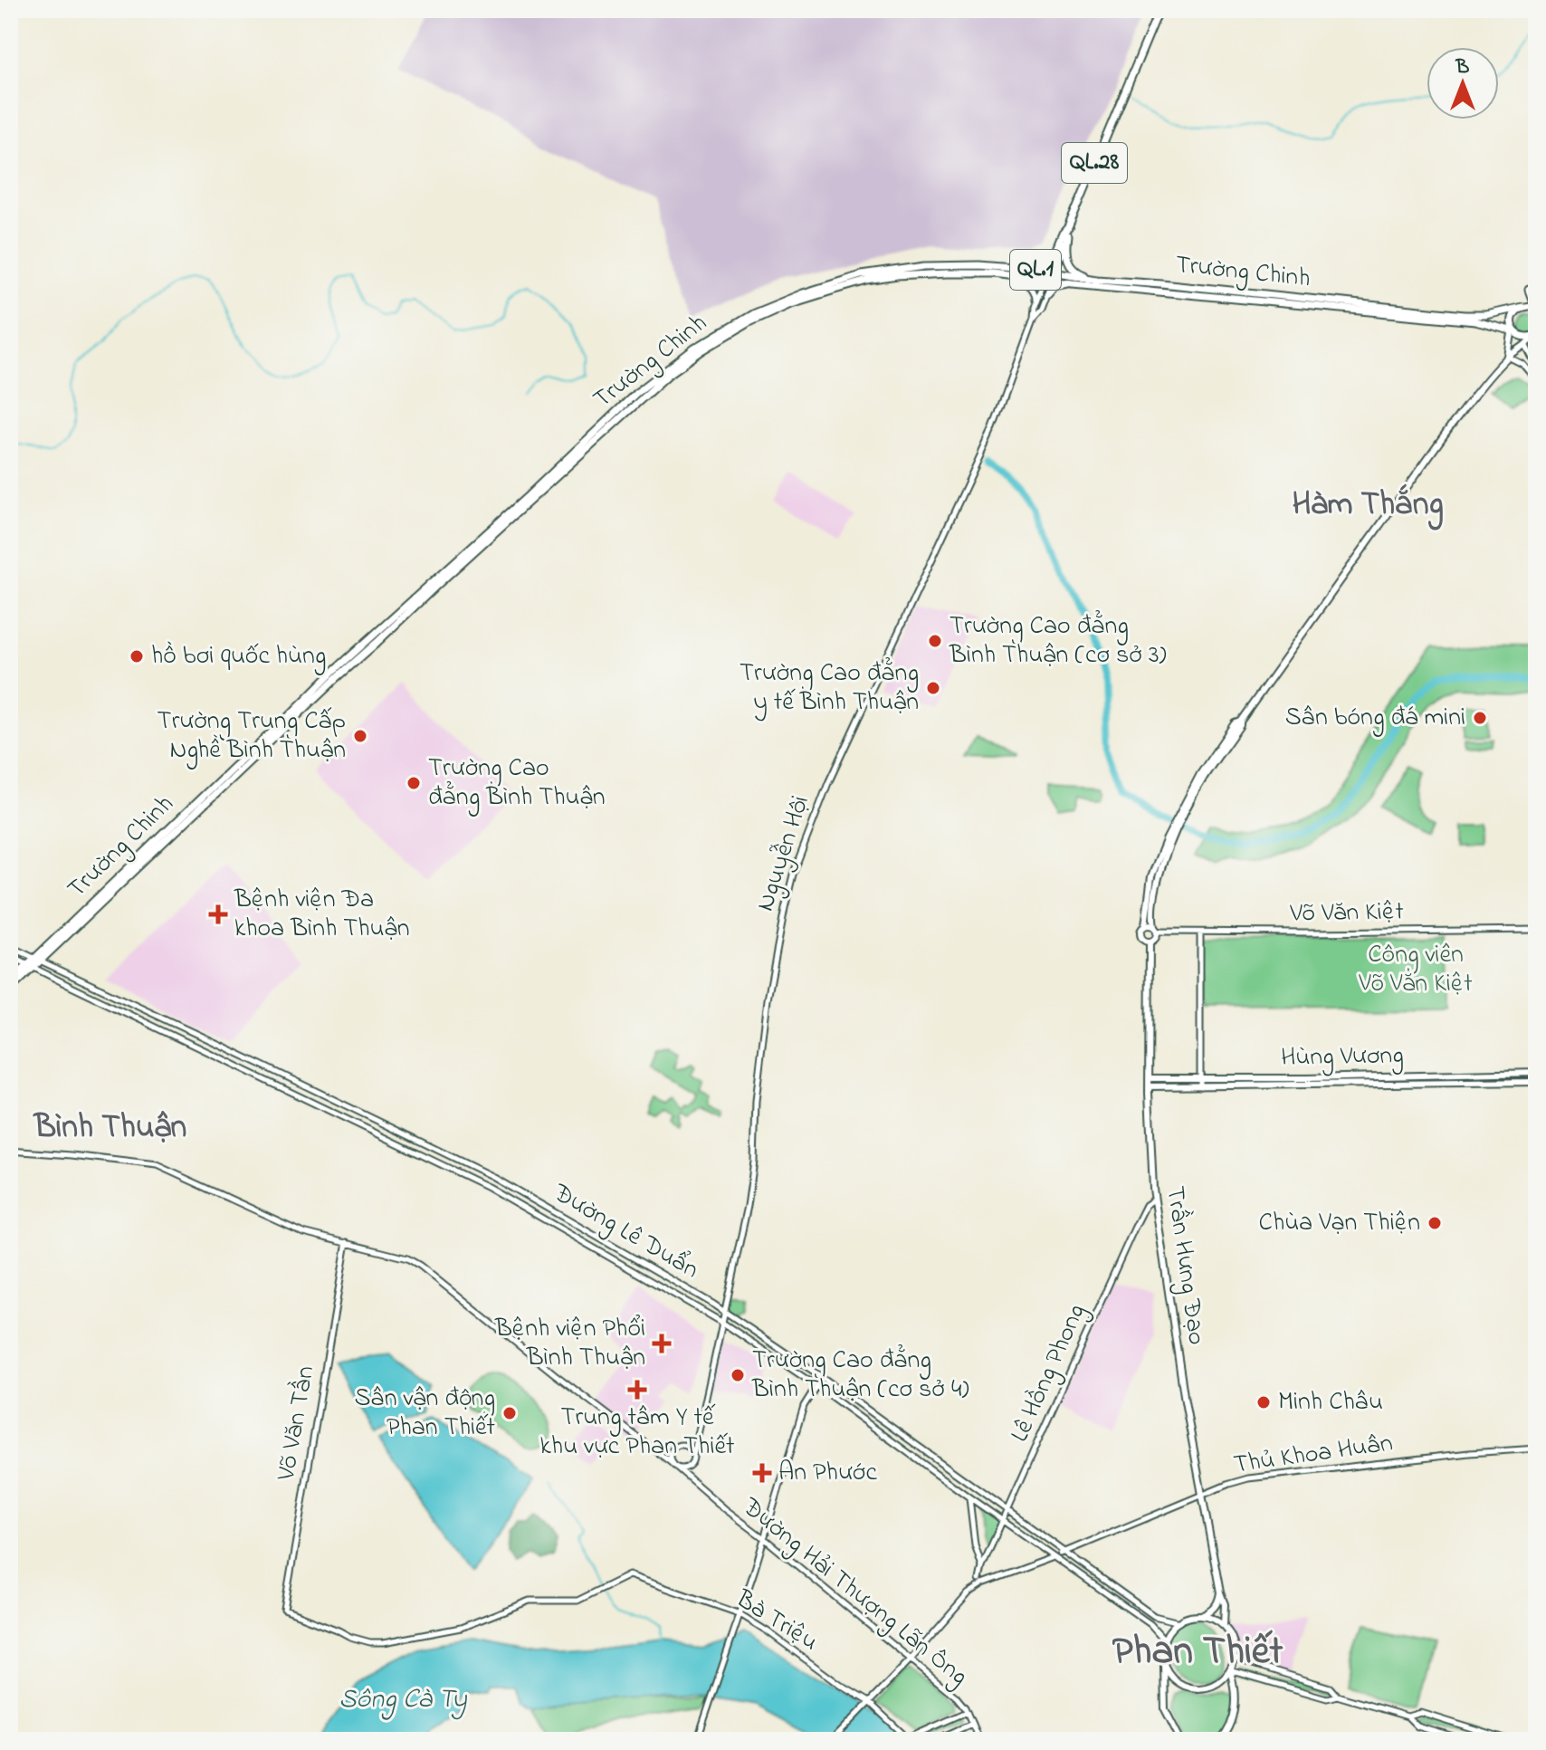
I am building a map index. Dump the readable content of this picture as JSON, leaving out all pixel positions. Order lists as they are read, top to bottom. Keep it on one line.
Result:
{"streets":{"highway":["QL.28","QL.1","Trường Chinh","Nguyễn Hội"],"main road":["Hùng Vương","Trần Hưng Đạo"],"street":["Võ Văn Kiệt","Đường Lê Duẩn","Lê Hồng Phong","Võ Văn Tần","Thủ Khoa Huân","Đường Hải Thượng Lãn Ông","Bà Triệu"]},"crossings":[["QL.1","Trường Chinh"],["Trường Chinh","Nguyễn Hội"],["Trường Chinh","Đường Lê Duẩn"],["Nguyễn Hội","Đường Lê Duẩn"],["Nguyễn Hội","Đường Hải Thượng Lãn Ông"],["Võ Văn Kiệt","Trần Hưng Đạo"],["Hùng Vương","Trần Hưng Đạo"],["Đường Lê Duẩn","Trần Hưng Đạo"],["Đường Lê Duẩn","Lê Hồng Phong"],["Đường Lê Duẩn","Thủ Khoa Huân"],["Trần Hưng Đạo","Lê Hồng Phong"],["Trần Hưng Đạo","Thủ Khoa Huân"],["Lê Hồng Phong","Thủ Khoa Huân"],["Lê Hồng Phong","Đường Hải Thượng Lãn Ông"],["Lê Hồng Phong","Bà Triệu"],["Võ Văn Tần","Bà Triệu"]],"districts":["Hàm Thắng","Bình Thuận","Phan Thiết"],"water":["Sông Cà Ty"],"parks":["Công viên Võ Văn Kiệt"],"places":{"other":["Trường Cao đẳng Bình Thuận (cơ sở 3)","hồ bơi quốc hùng","Trường Cao đẳng y tế Bình Thuận","Sân bóng đá mini","Trường Trung Cấp Nghề Bình Thuận","Trường Cao đẳng Bình Thuận","Chùa Vạn Thiện","Trường Cao đẳng Bình Thuận (cơ sở 4)","Minh Châu","Sân vận động Phan Thiết"],"health":["Bệnh viện Đa khoa Bình Thuận","Bệnh viện Phổi Bình Thuận","Trung tâm Y tế khu vực Phan Thiết","An Phước"]},"north":"top"}
